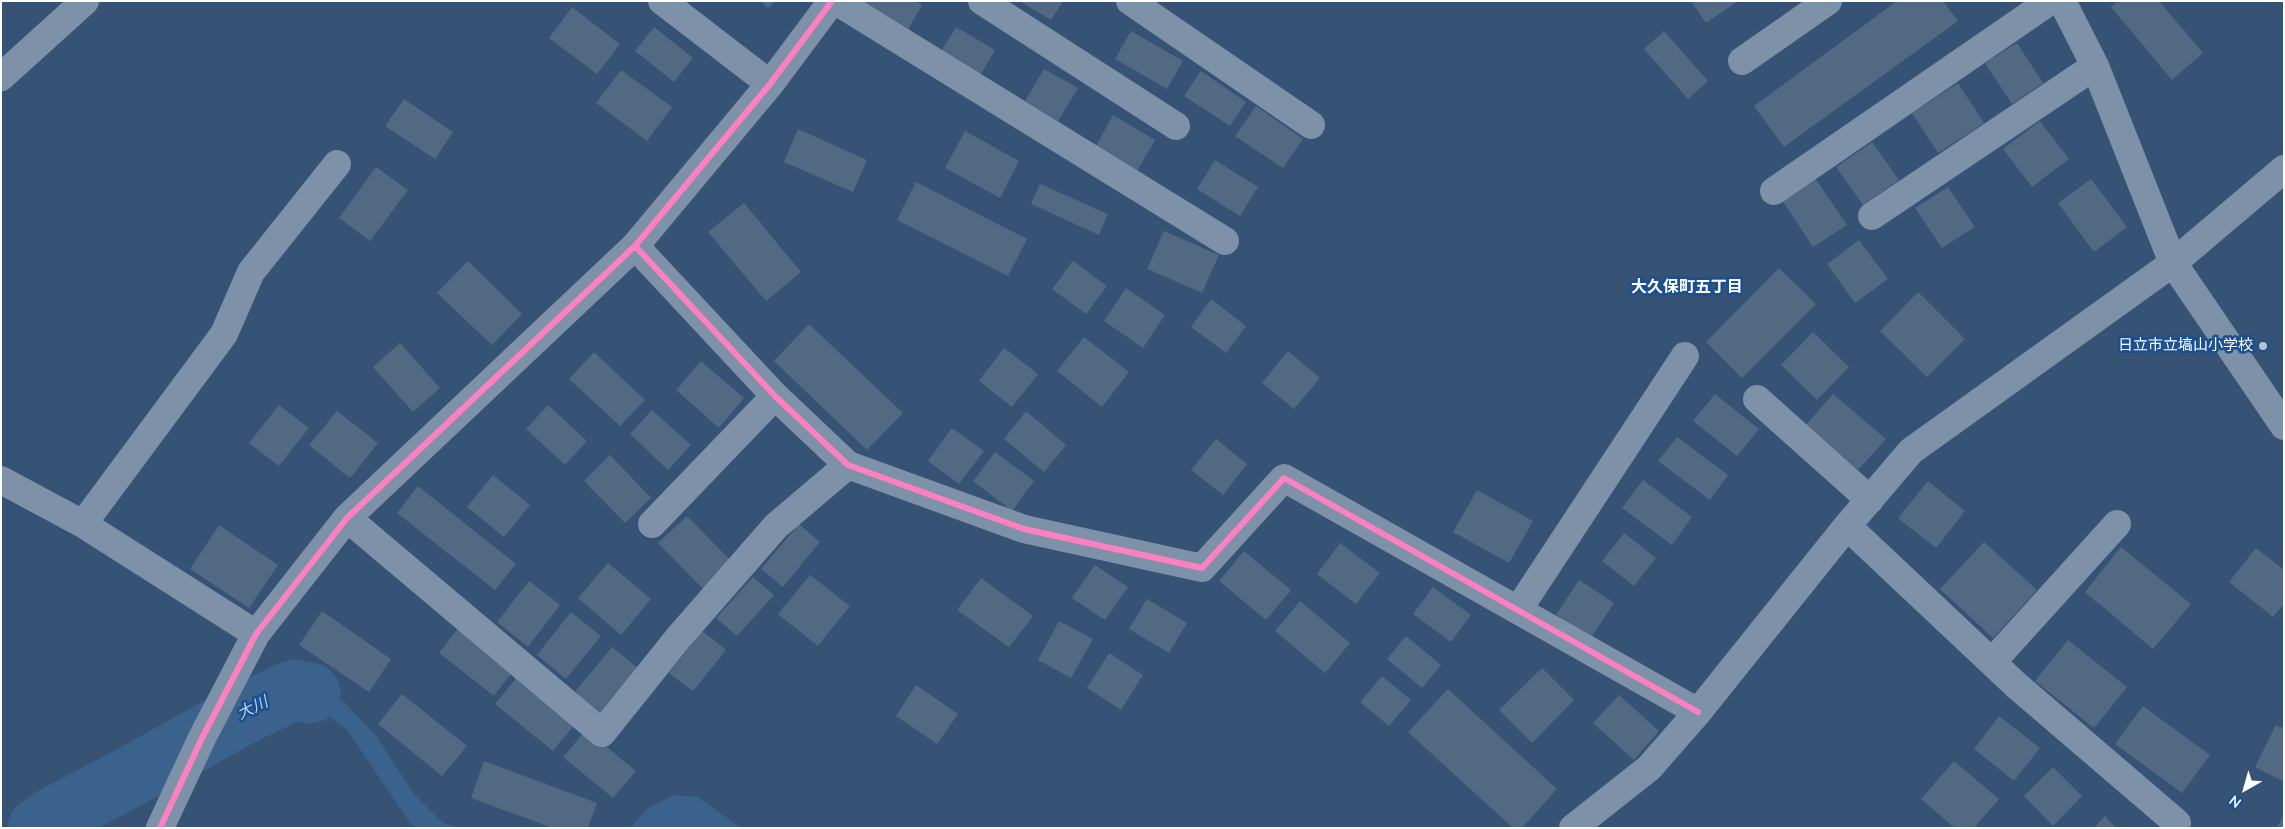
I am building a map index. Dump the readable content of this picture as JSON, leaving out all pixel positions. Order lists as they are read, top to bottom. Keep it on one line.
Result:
{"districts":["大久保町五丁目"],"water":["大川"],"places":["日立市立塙山小学校"],"north":"bottom left"}
